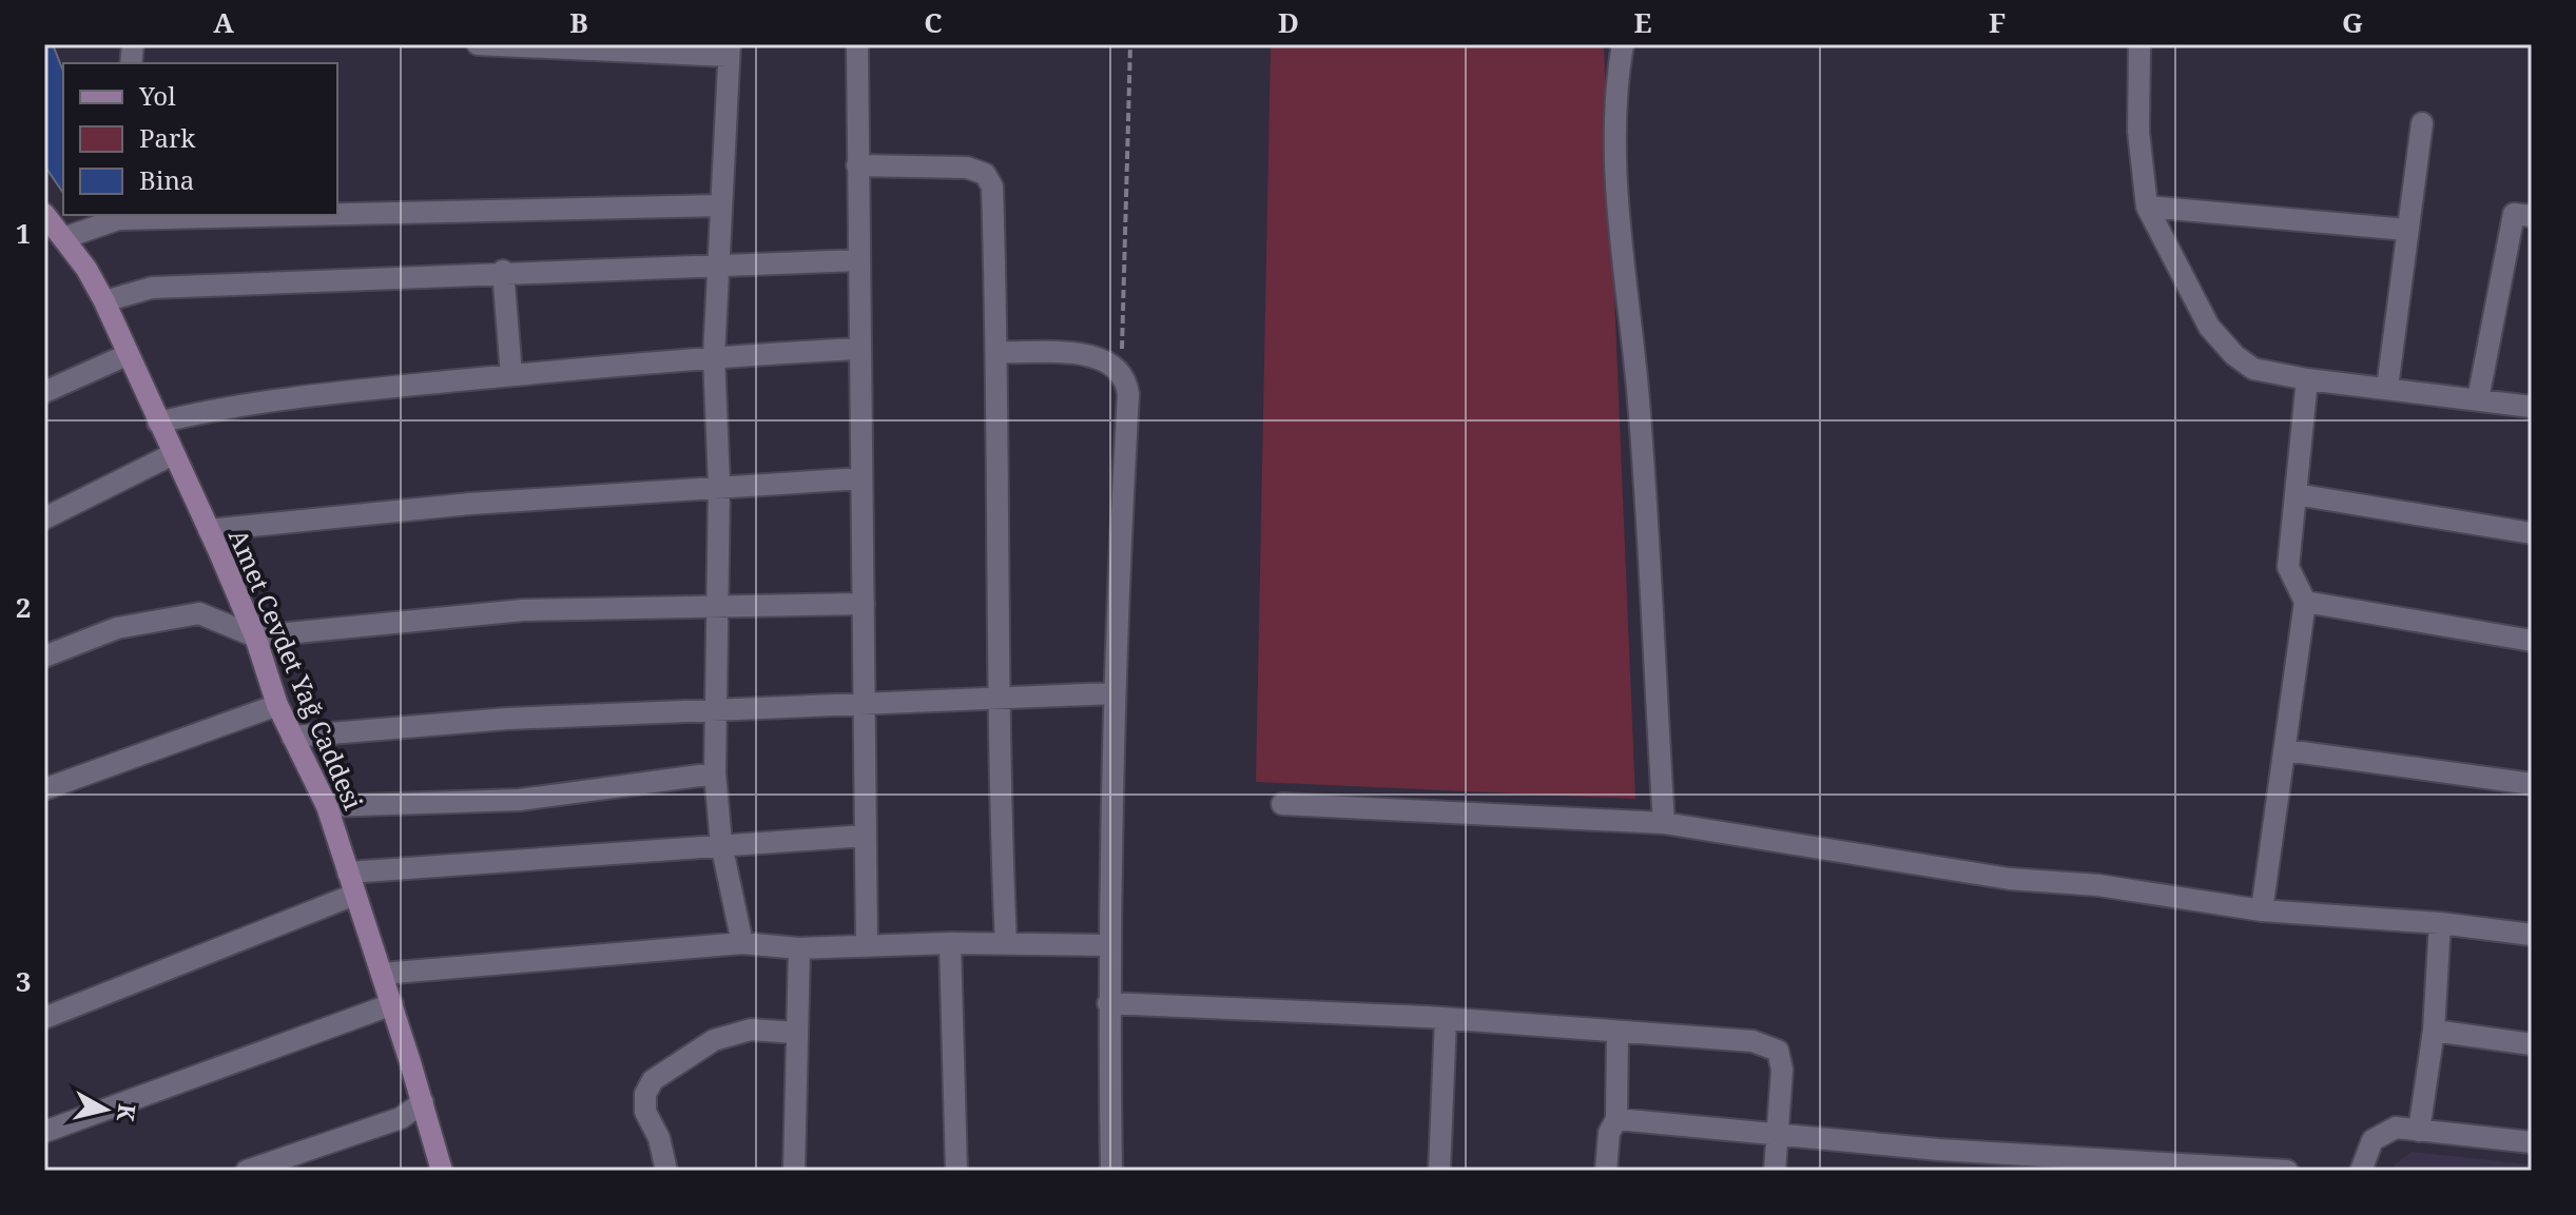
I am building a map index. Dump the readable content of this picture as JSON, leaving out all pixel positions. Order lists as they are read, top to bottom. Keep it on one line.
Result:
{"streets":{"street":["Amet Cevdet Yağ Caddesi"]},"legend":["Yol","Park","Bina"],"north":"right","grid":{"columns":["A","B","C","D","E","F","G"],"rows":["1","2","3"]}}
